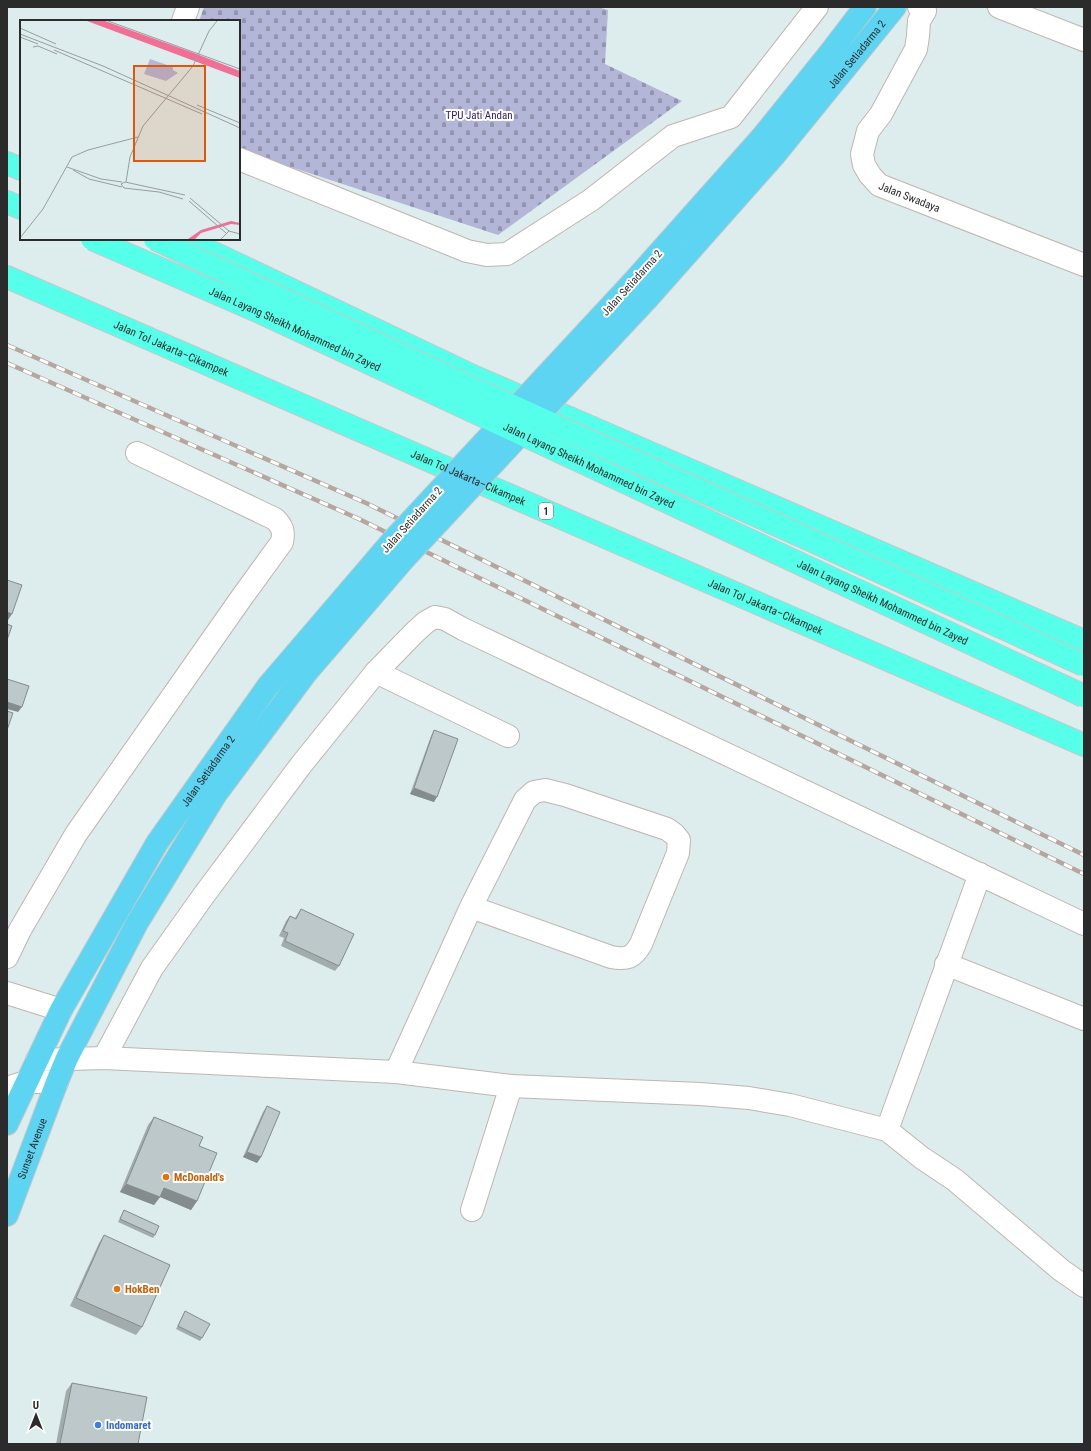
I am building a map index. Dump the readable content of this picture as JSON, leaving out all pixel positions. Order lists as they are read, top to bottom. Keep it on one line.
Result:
{"streets":{"highway":["Jalan Layang Sheikh Mohammed bin Zayed","Jalan Tol Jakarta–Cikampek","1"],"main road":["Jalan Setiadarma 2","Sunset Avenue"],"street":["Jalan Swadaya"]},"crossings":[["Jalan Setiadarma 2","Sunset Avenue"]],"parks":["TPU Jati Andan"],"places":["McDonald's","HokBen","Indomaret"],"north":"top"}
